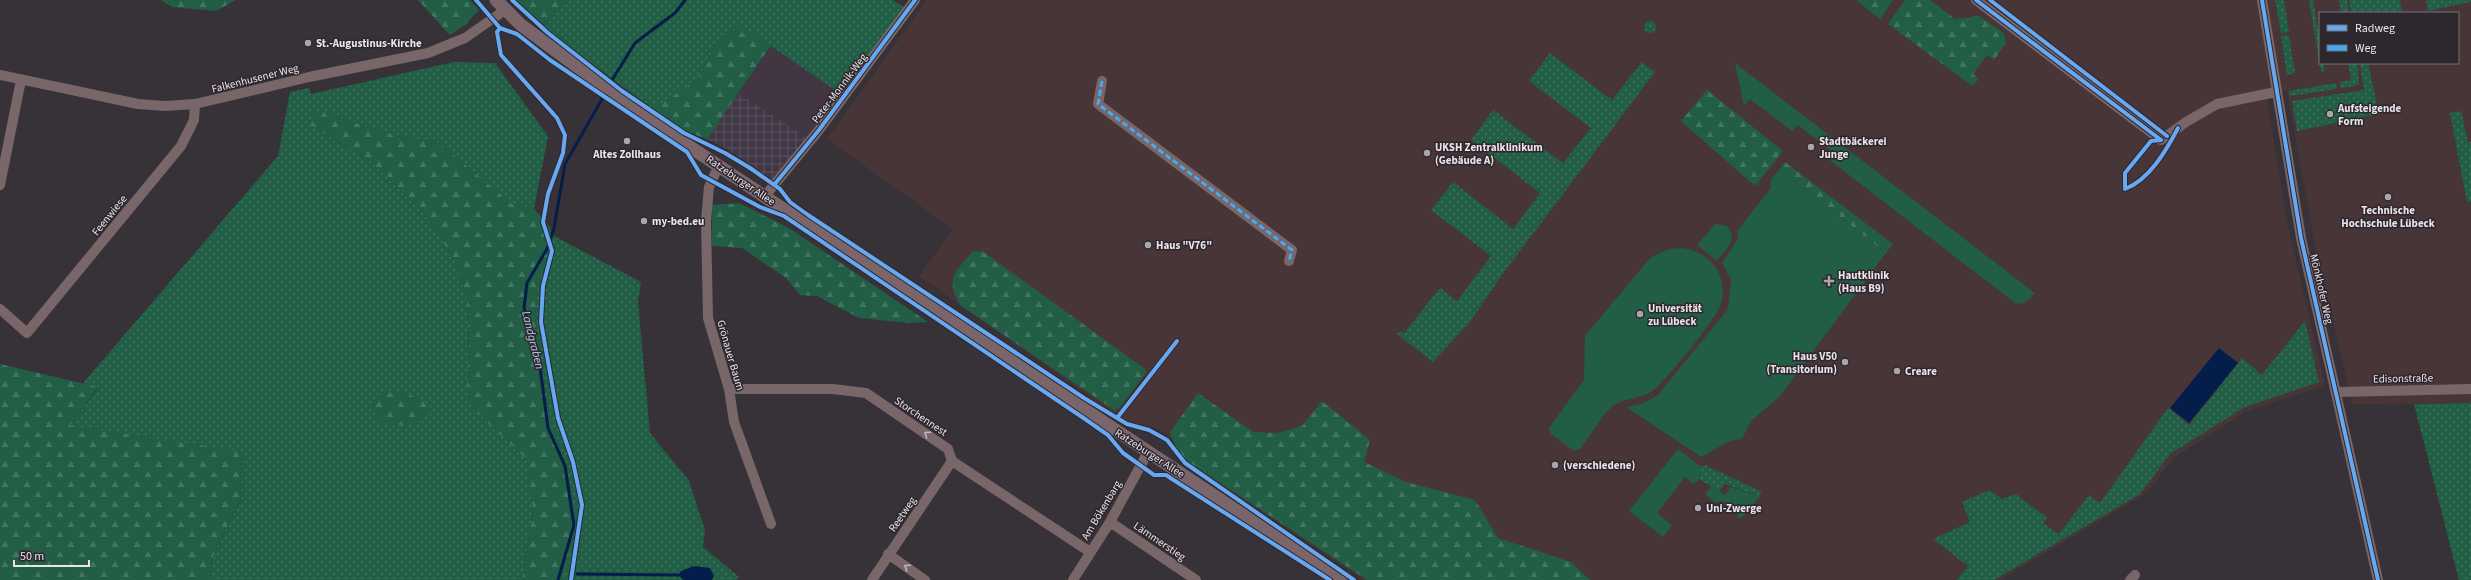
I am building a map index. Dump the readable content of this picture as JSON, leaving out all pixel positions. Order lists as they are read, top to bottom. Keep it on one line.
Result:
{"streets":{"main road":["Ratzeburger Allee"],"street":["Falkenhusener Weg","Peter-Monnik-Weg","Feenwiese","Mönkhofer Weg","Grönauer Baum","Edisonstraße","Storchennest","Am Bökenbarg","Reetweg","Lämmerstieg"]},"crossings":[["Falkenhusener Weg","Ratzeburger Allee"],["Falkenhusener Weg","Feenwiese"],["Peter-Monnik-Weg","Ratzeburger Allee"],["Ratzeburger Allee","Grönauer Baum"],["Ratzeburger Allee","Am Bökenbarg"],["Mönkhofer Weg","Edisonstraße"],["Grönauer Baum","Storchennest"],["Storchennest","Am Bökenbarg"],["Storchennest","Reetweg"],["Am Bökenbarg","Lämmerstieg"]],"one_way":["Storchennest"],"water":["Landgraben"],"places":{"other":["St.-Augustinus-Kirche","Aufsteigende Form","Altes Zollhaus","Stadtbäckerei Junge","UKSH Zentralklinikum (Gebäude A)","Technische Hochschule Lübeck","my-bed.eu","Haus \"V76\"","Universität zu Lübeck","Haus V50 (Transitorium)","Creare","(verschiedene)","Uni-Zwerge"],"health":["Hautklinik (Haus B9)"]},"legend":["Radweg","Weg"],"scale_bar":"50 m"}
